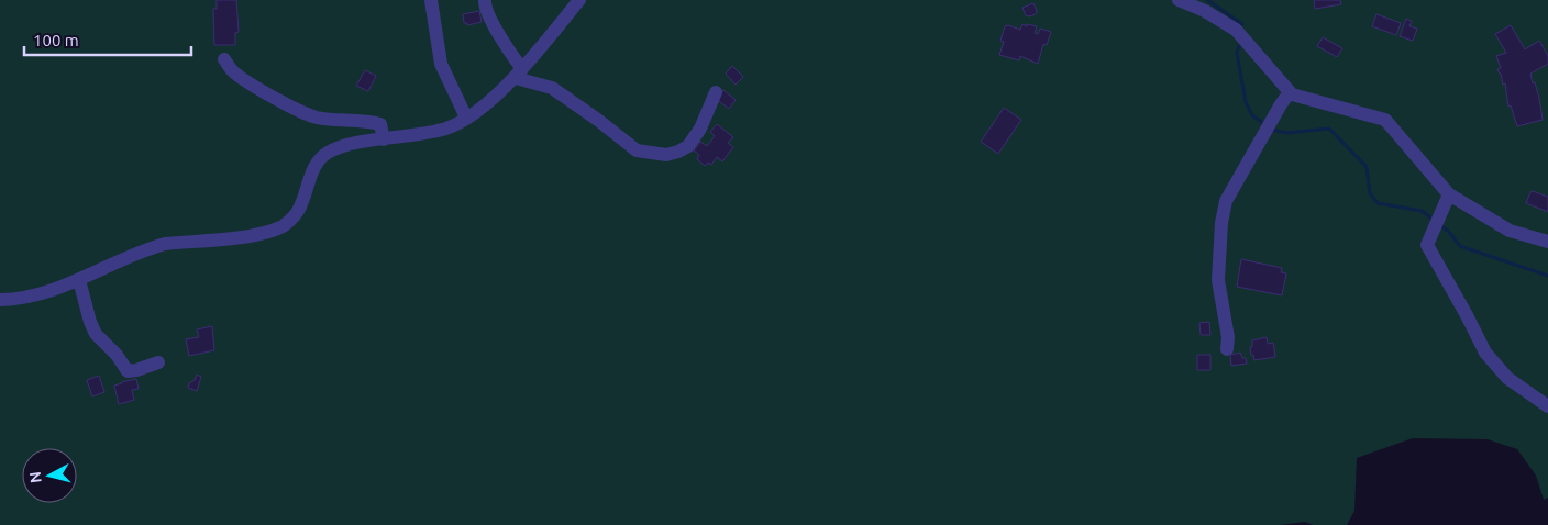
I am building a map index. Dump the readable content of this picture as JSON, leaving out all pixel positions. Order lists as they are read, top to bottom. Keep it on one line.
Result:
{"scale_bar":"100 m","north":"left"}
